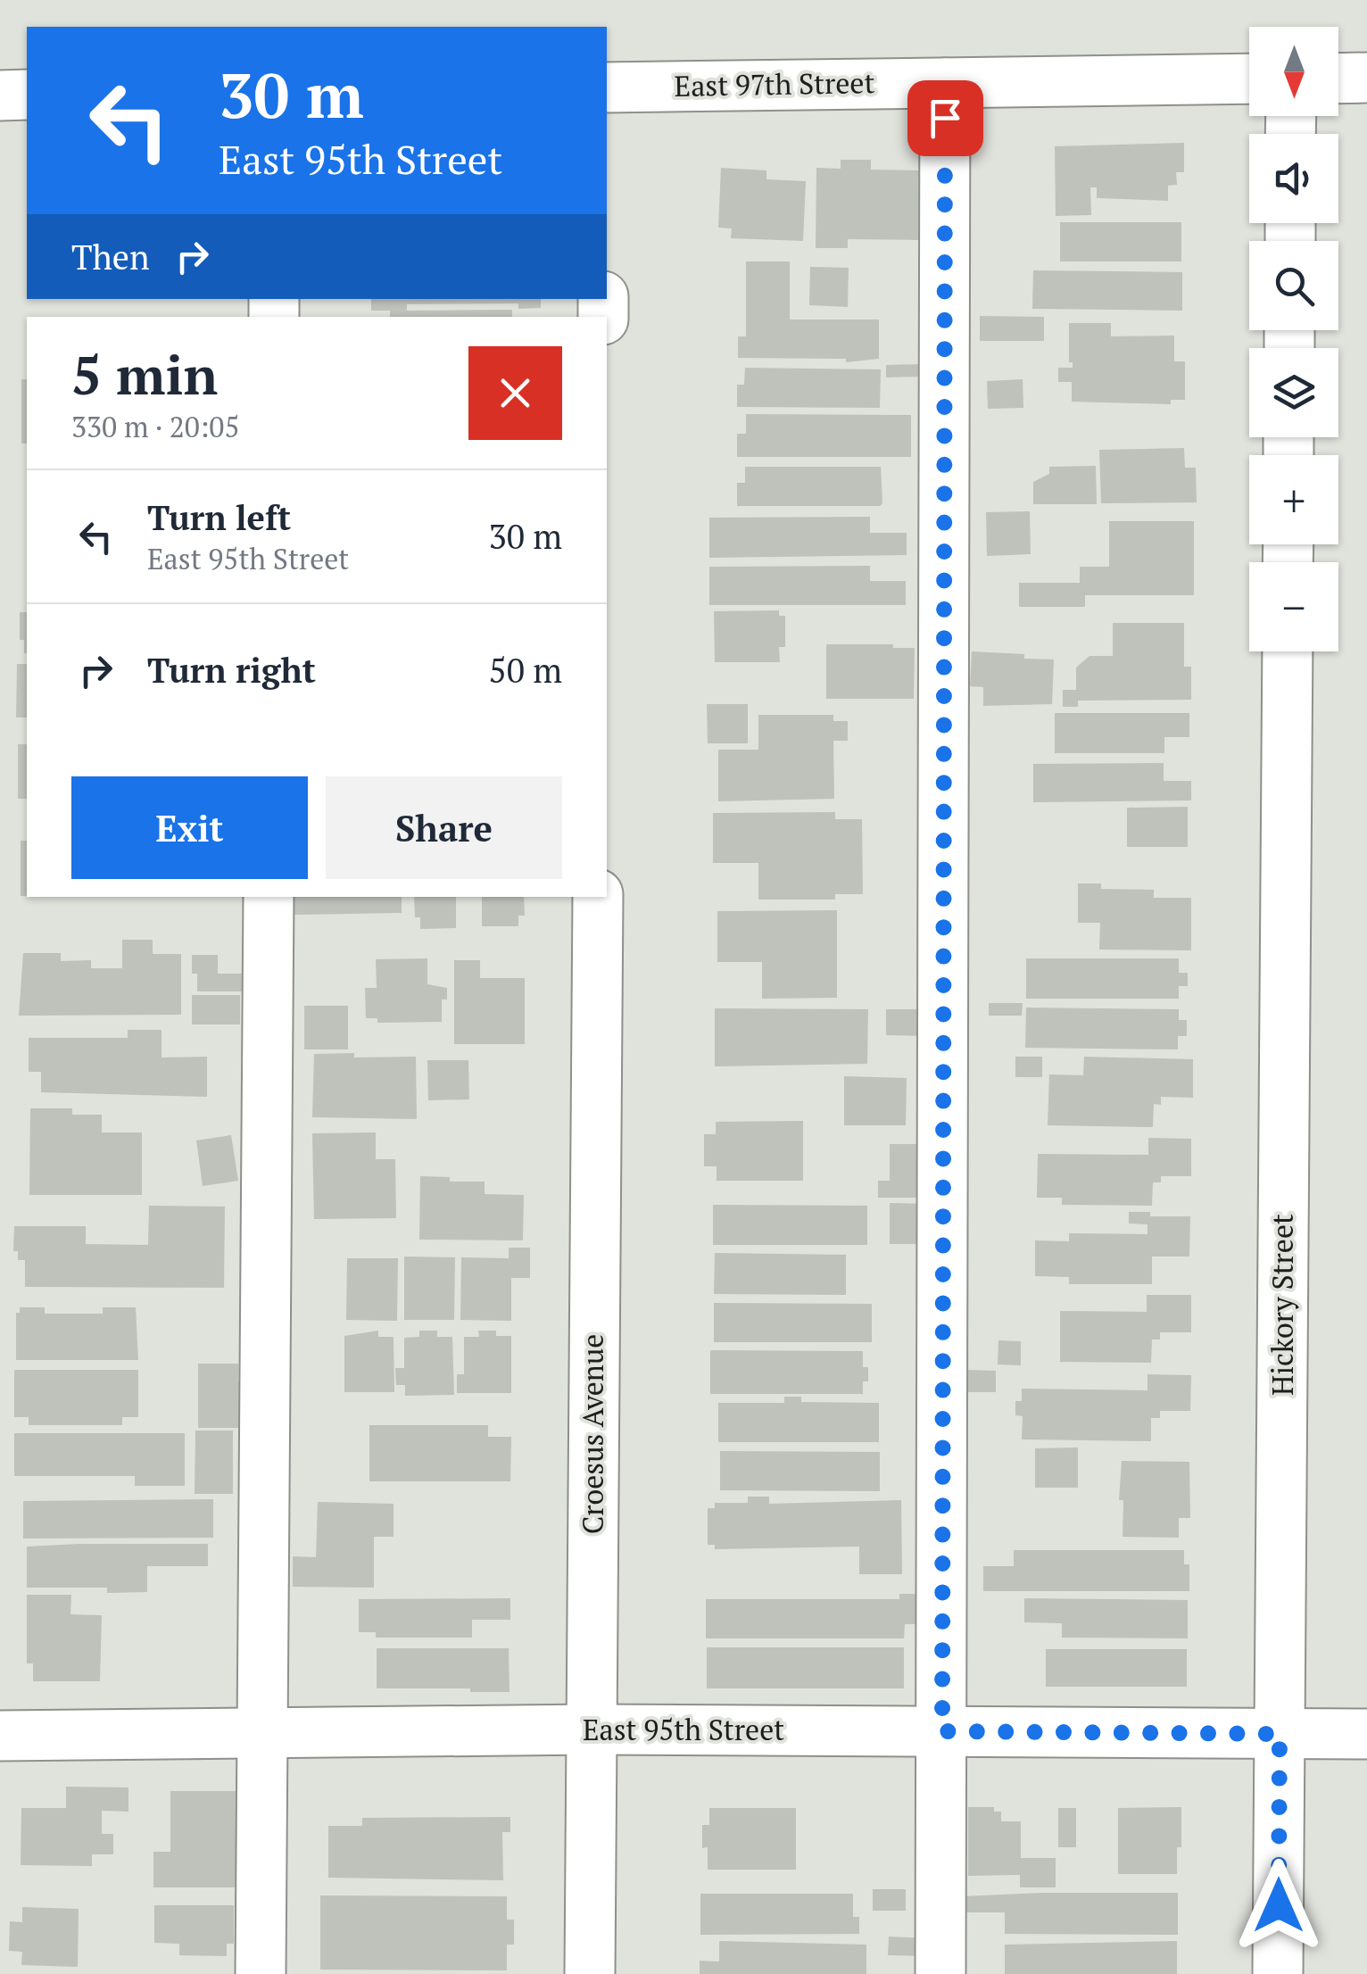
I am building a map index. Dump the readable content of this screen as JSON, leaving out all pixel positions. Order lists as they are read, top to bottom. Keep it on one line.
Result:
{"streets":{"street":["East 97th Street","Hickory Street","Croesus Avenue","East 95th Street"]},"crossings":[["Hickory Street","East 95th Street"],["Croesus Avenue","East 95th Street"]],"north":"bottom","page":{"map_buttons":["+","−"],"turn":["30 m","East 95th Street"],"then":"Then","heading":["5 min","330 m · 20:05"],"list":[{"name":"Turn left","note":"East 95th Street","value":"30 m"},{"name":"Turn right","value":"50 m"}],"buttons":["Exit","Share"]}}
